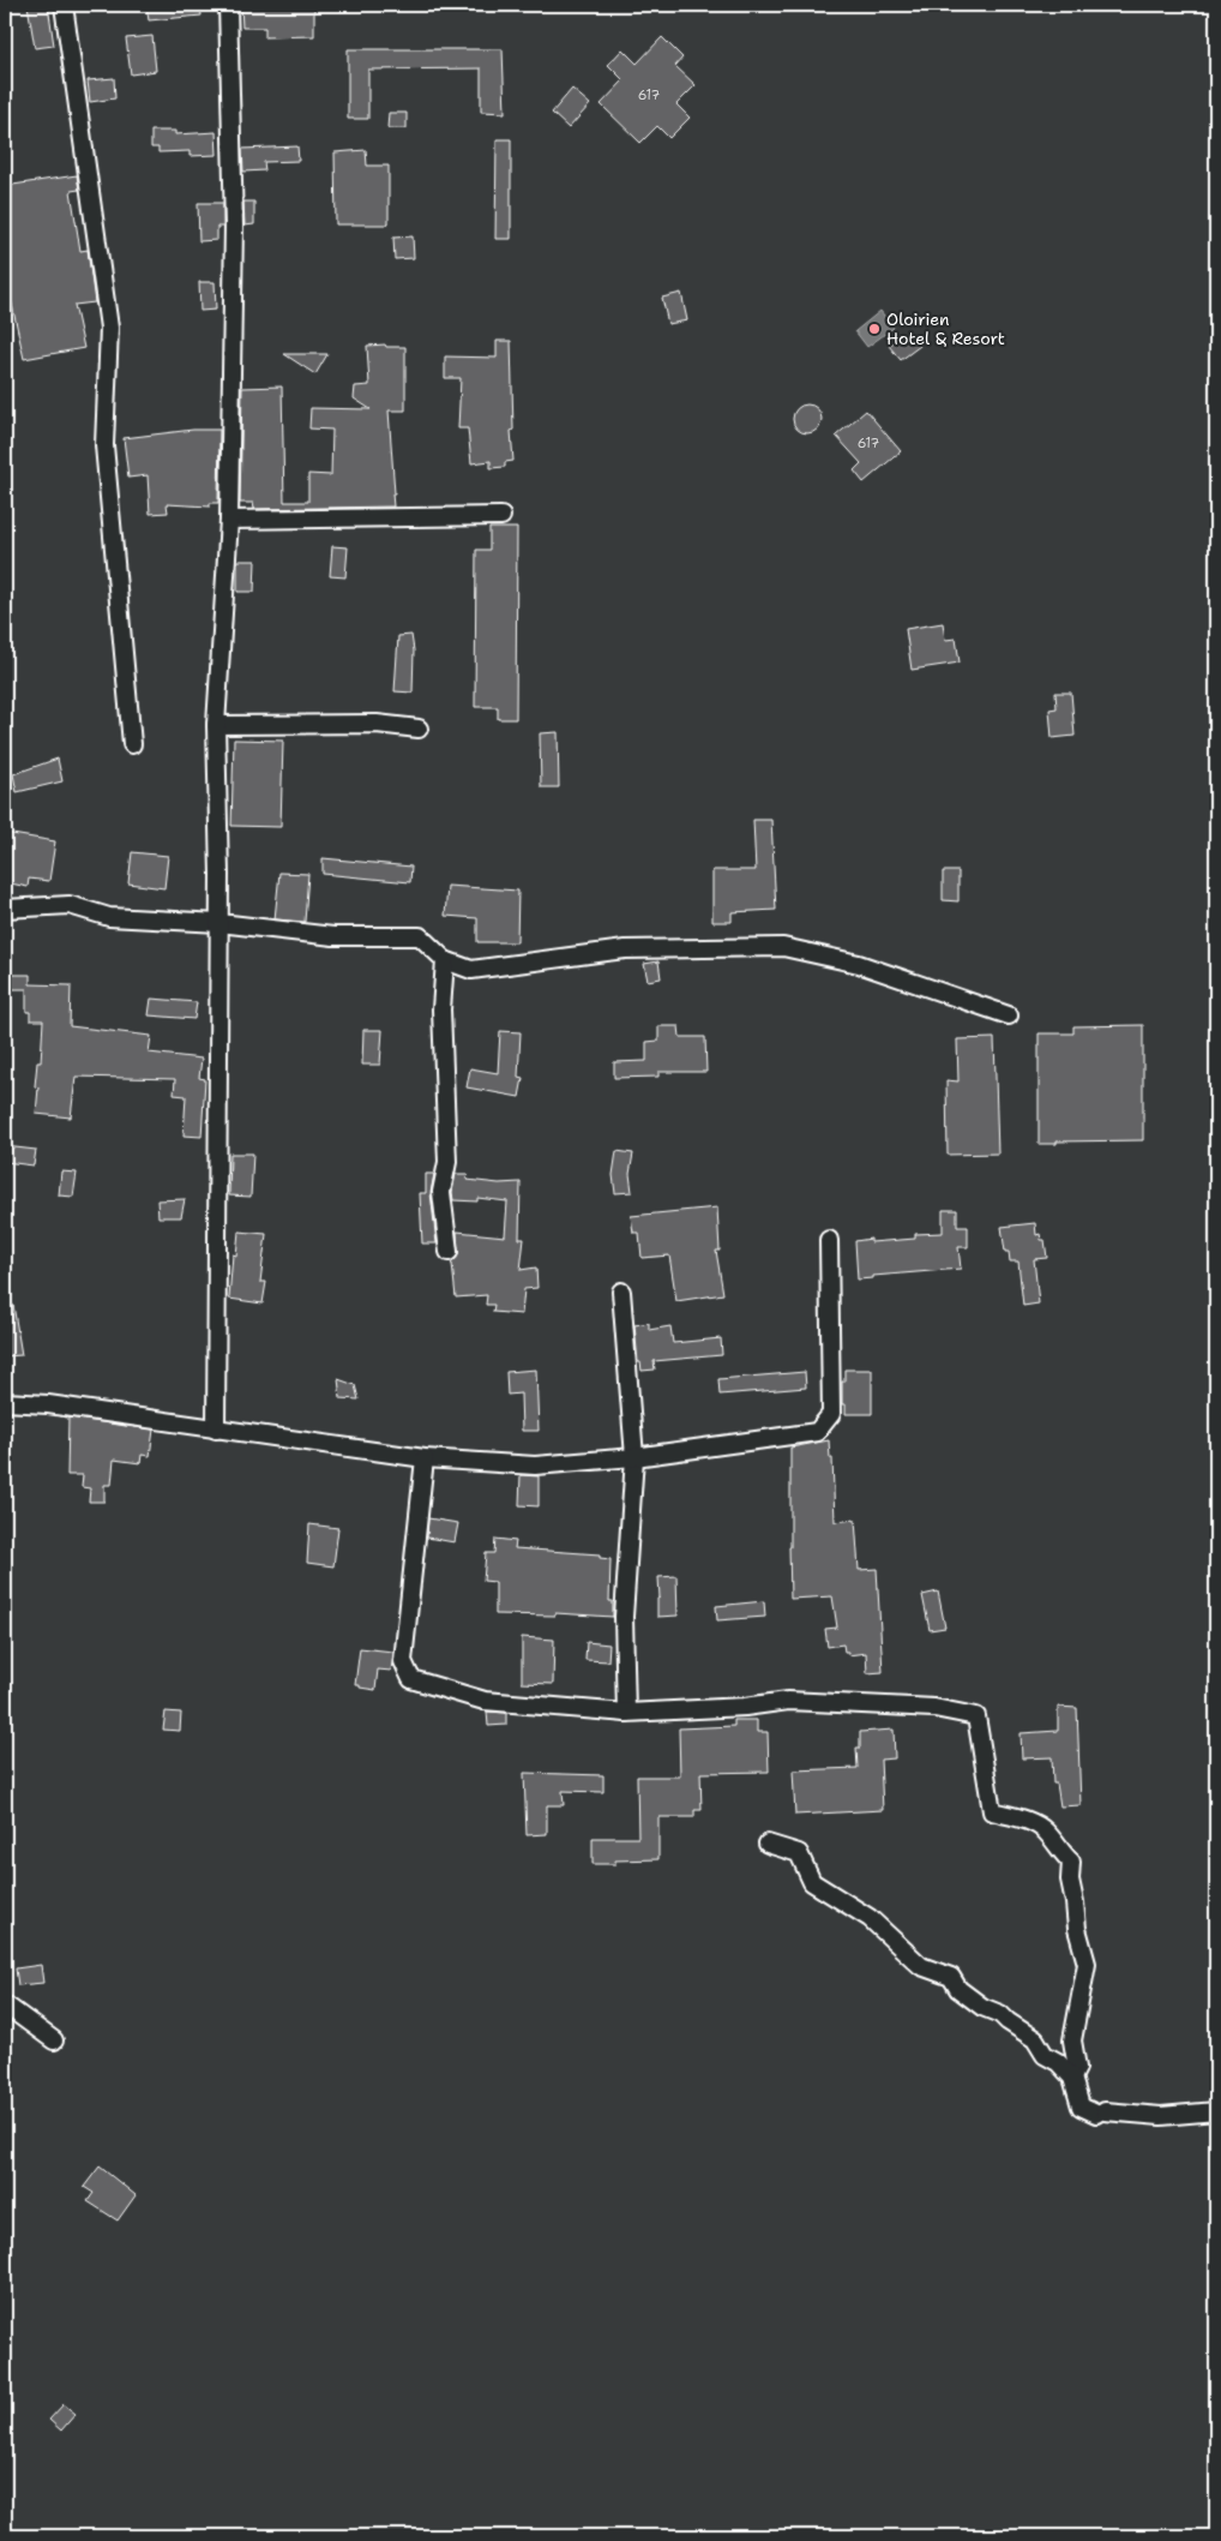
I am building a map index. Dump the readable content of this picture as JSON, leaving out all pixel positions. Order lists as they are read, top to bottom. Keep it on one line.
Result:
{"places":["Oloirien Hotel & Resort"],"house_numbers":["617","617"]}
